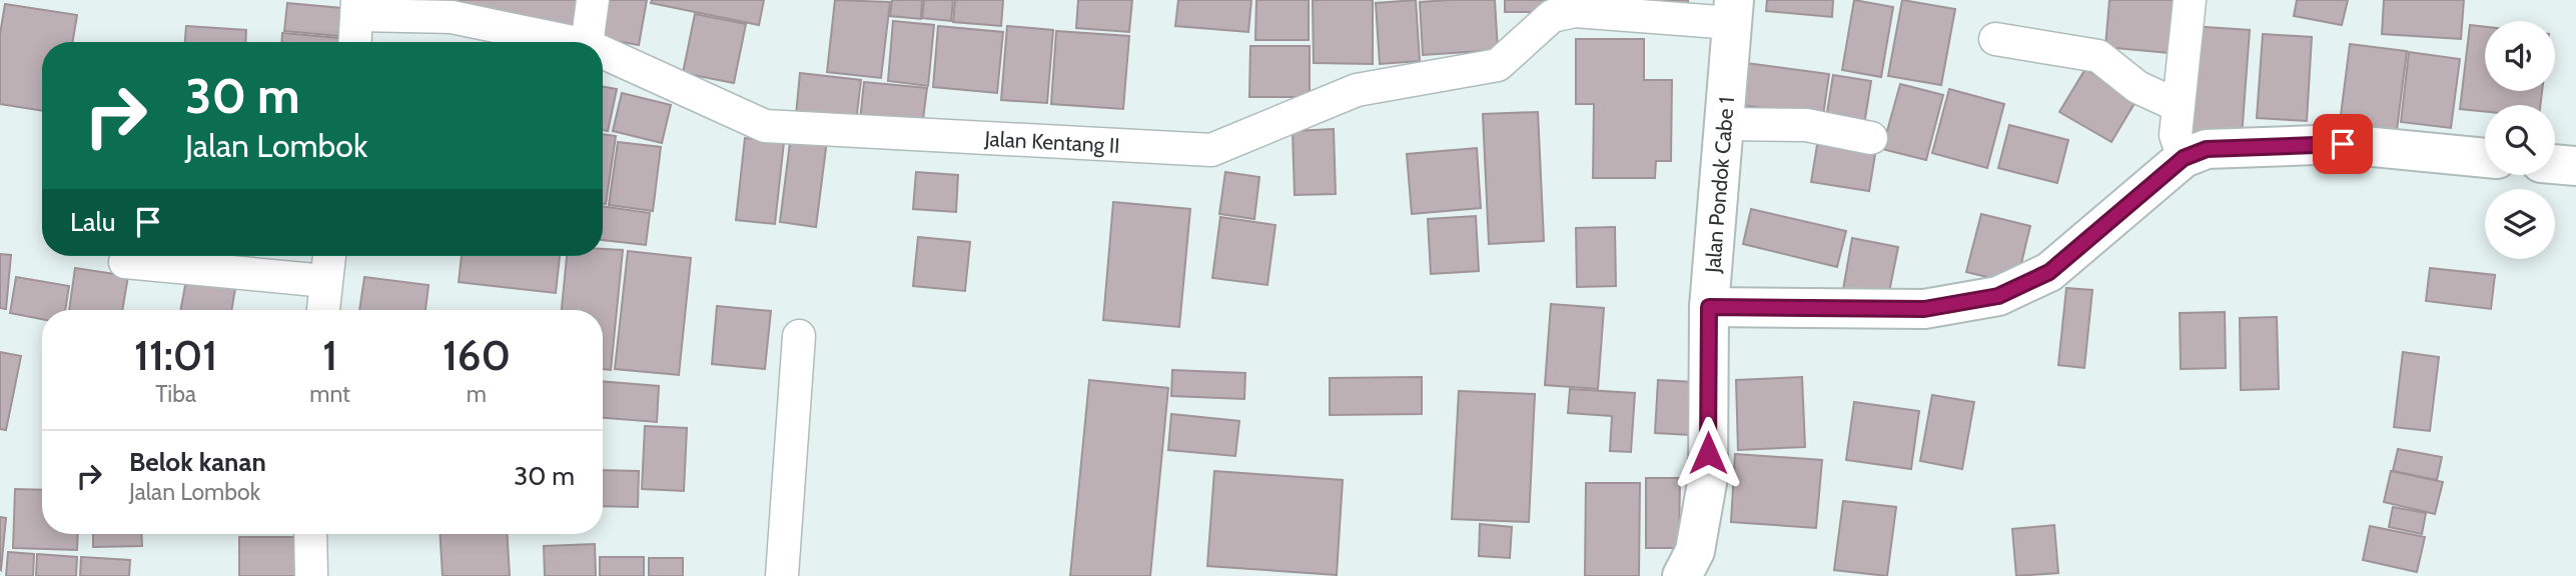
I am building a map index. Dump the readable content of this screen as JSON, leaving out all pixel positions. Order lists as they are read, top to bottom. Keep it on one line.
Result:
{"streets":{"street":["Jalan Kentang II","Jalan Pondok Cabe 1"]},"crossings":[["Jalan Kentang II","Jalan Pondok Cabe 1"]],"page":{"turn":["30 m","Jalan Lombok"],"then":"Lalu","eta":["11:01","Tiba","1","mnt","160","m"],"list":[{"name":"Belok kanan","note":"Jalan Lombok","value":"30 m"}]}}
